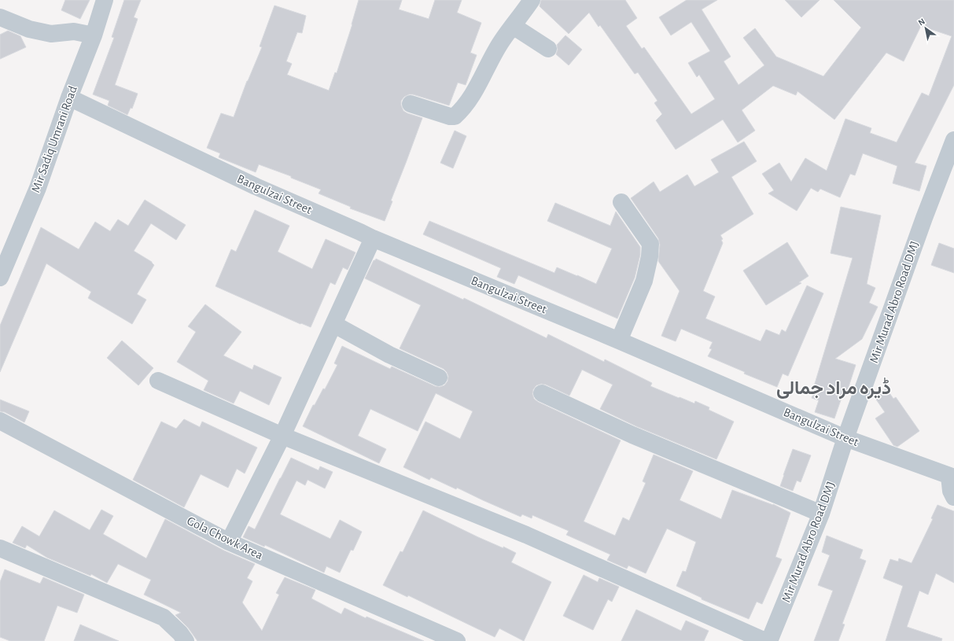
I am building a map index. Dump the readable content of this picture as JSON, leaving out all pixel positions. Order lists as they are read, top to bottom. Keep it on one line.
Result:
{"streets":{"street":["Mir Sadiq Umrani Road","Bangulzai Street","Mir Murad Abro Road DMJ","Gola Chowk Area"]},"crossings":[["Mir Sadiq Umrani Road","Bangulzai Street"],["Bangulzai Street","Mir Murad Abro Road DMJ"]],"districts":["ڈیرہ مراد جمالی"],"north":"top left"}
